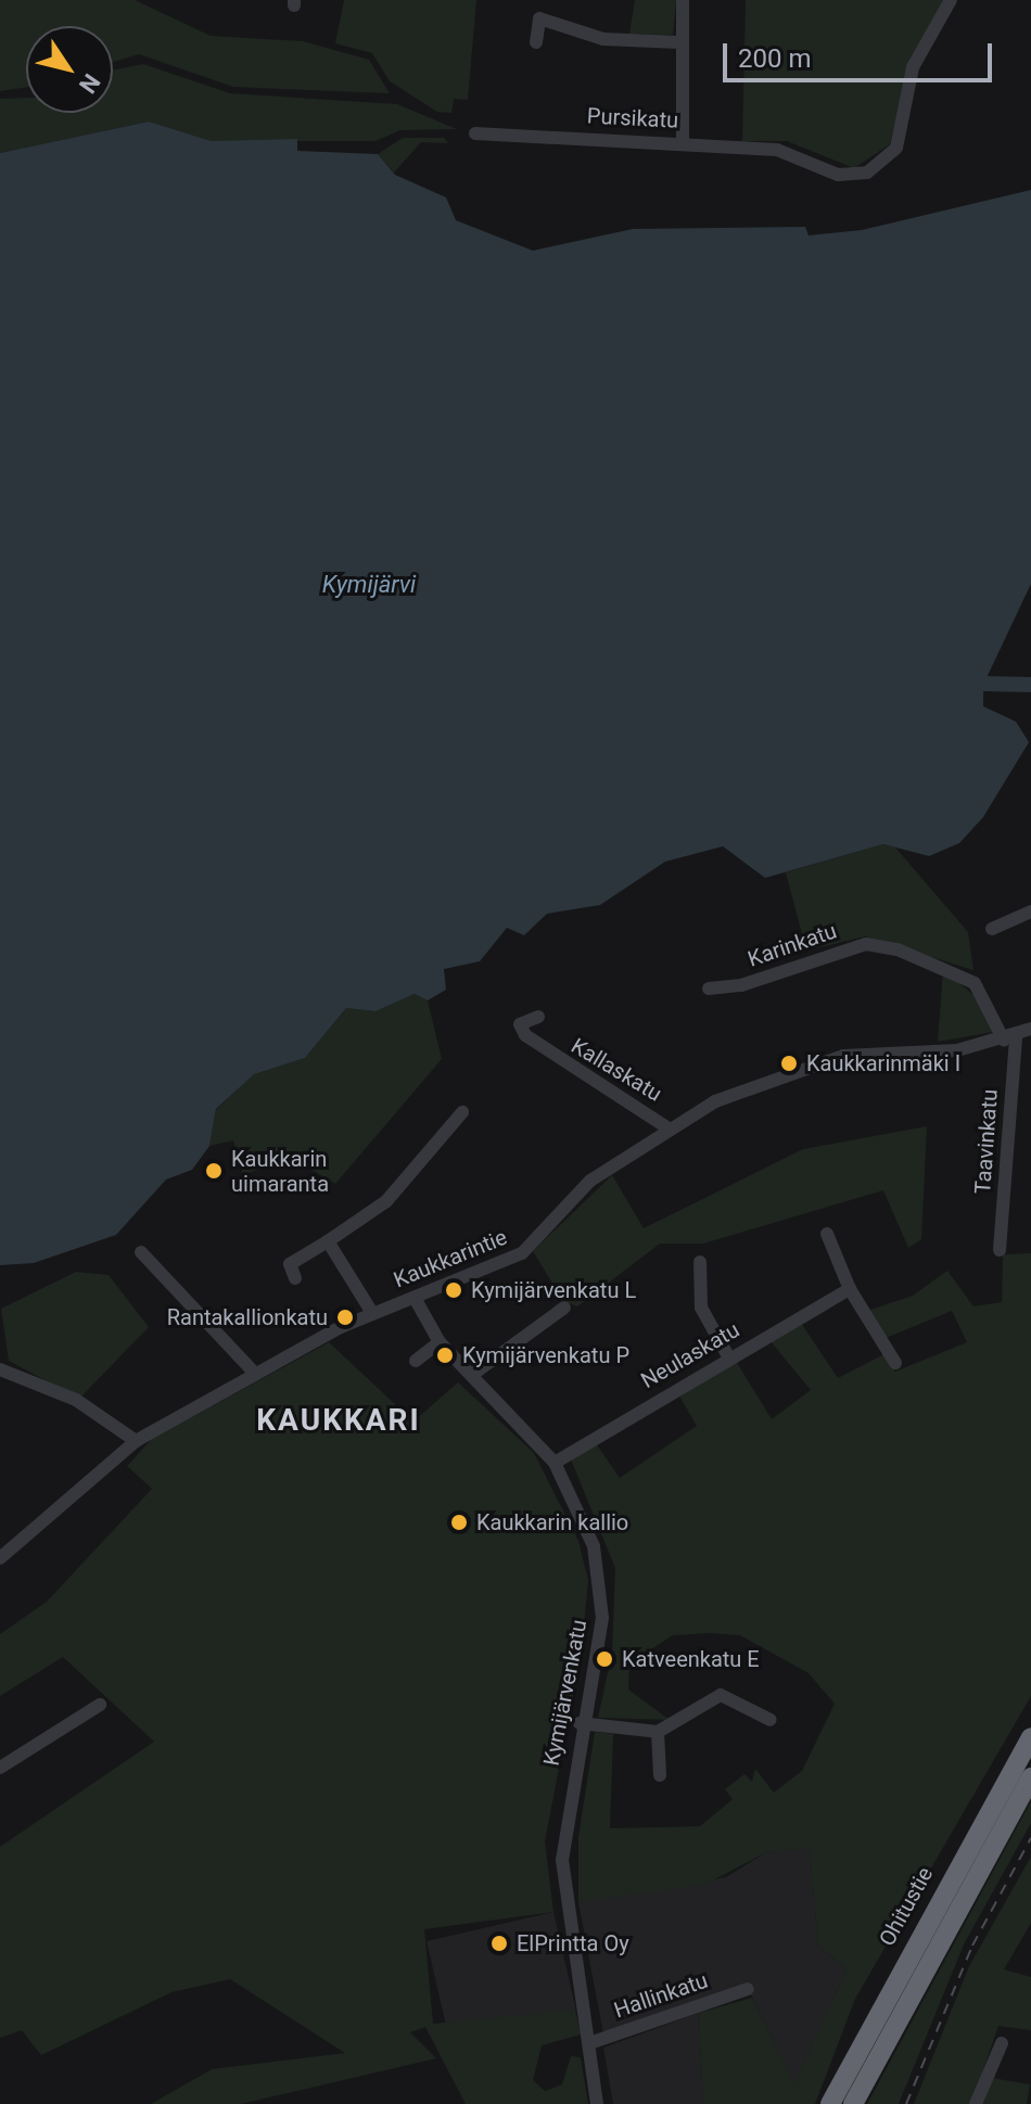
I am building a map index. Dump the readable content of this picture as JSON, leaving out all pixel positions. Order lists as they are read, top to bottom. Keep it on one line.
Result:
{"streets":{"highway":["Ohitustie"],"street":["Pursikatu","Karinkatu","Kallaskatu","Taavinkatu","Kaukkarintie","Neulaskatu","Kymijärvenkatu","Hallinkatu"]},"crossings":[["Karinkatu","Taavinkatu"],["Karinkatu","Kaukkarintie"],["Kallaskatu","Kaukkarintie"],["Taavinkatu","Kaukkarintie"],["Kaukkarintie","Kymijärvenkatu"],["Neulaskatu","Kymijärvenkatu"],["Kymijärvenkatu","Hallinkatu"]],"districts":["KAUKKARI"],"water":["Kymijärvi"],"places":["Kaukkarinmäki I","Kaukkarin uimaranta","Kymijärvenkatu L","Rantakallionkatu","Kymijärvenkatu P","Kaukkarin kallio","Katveenkatu E","ElPrintta Oy"],"scale_bar":"200 m","north":"bottom right"}
